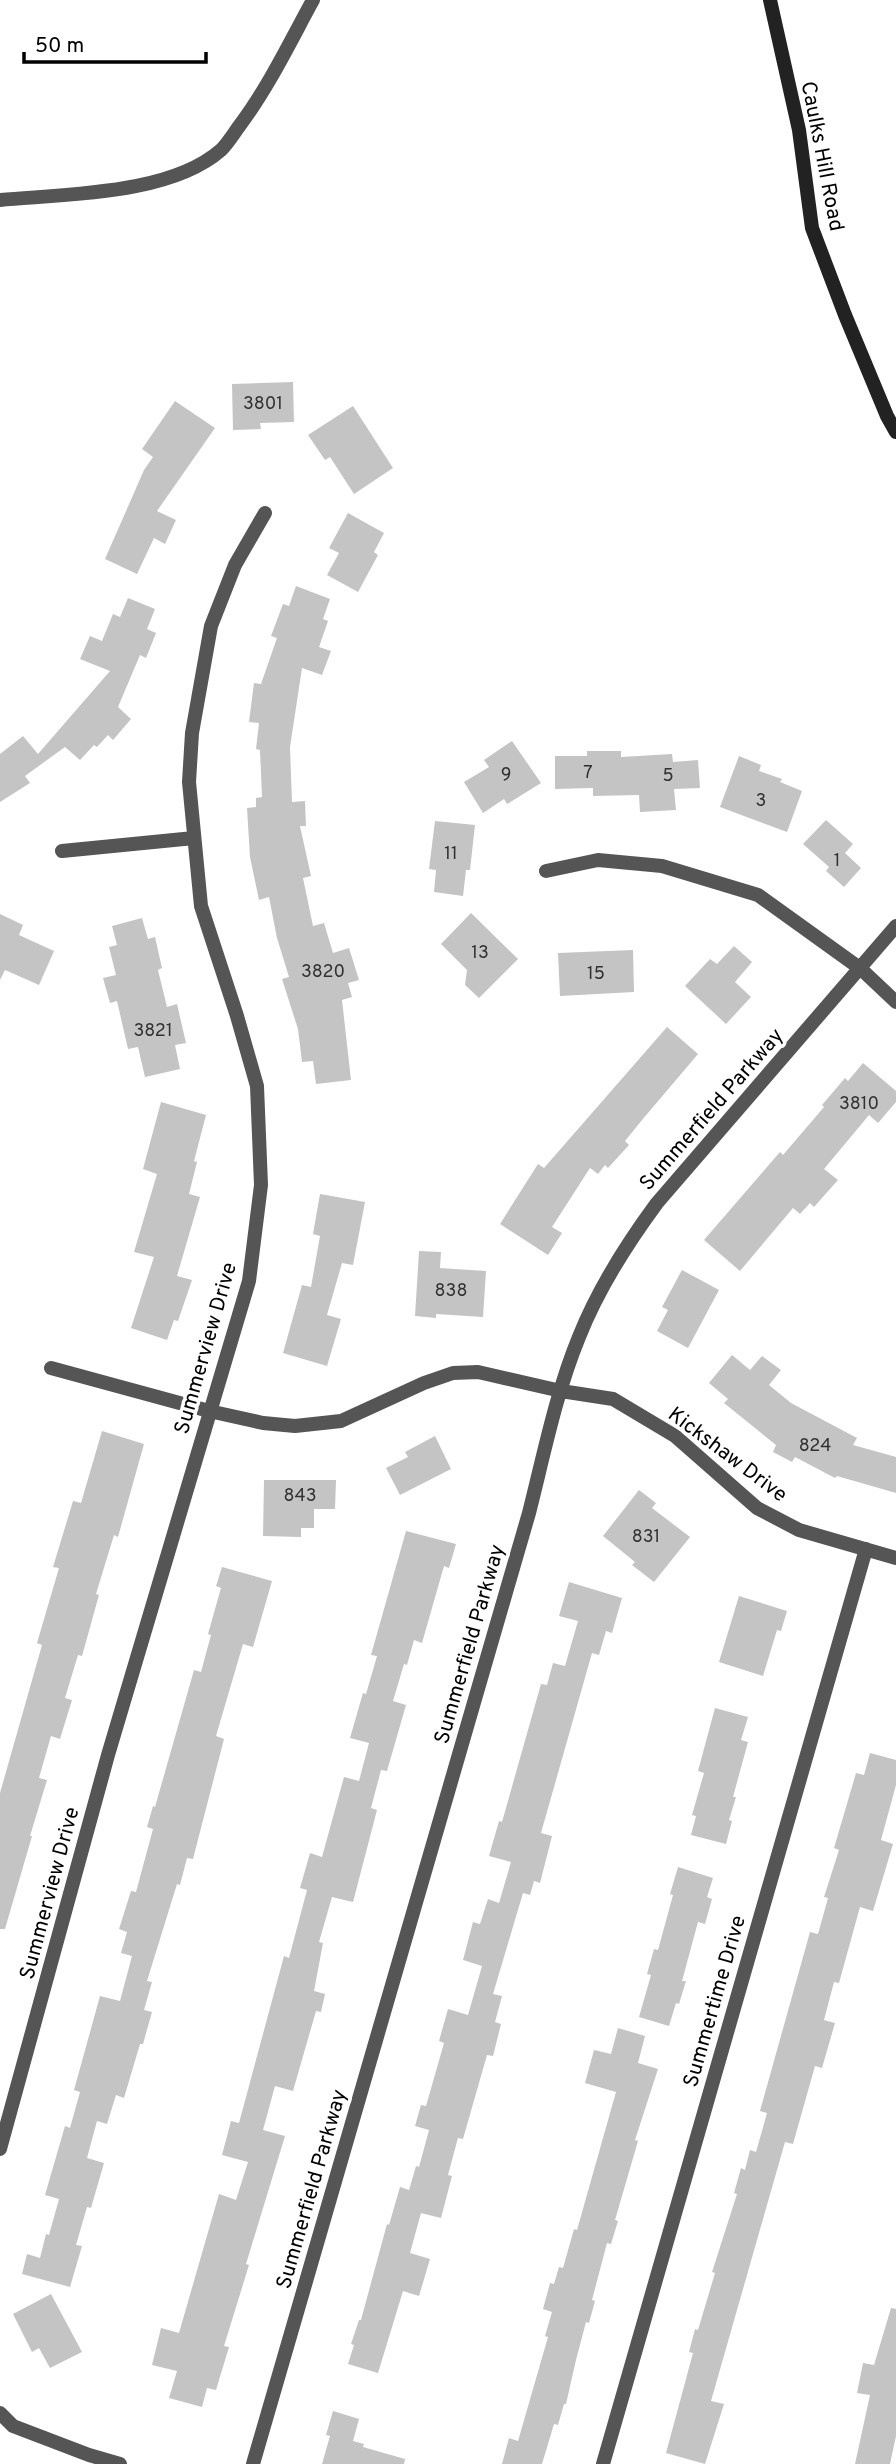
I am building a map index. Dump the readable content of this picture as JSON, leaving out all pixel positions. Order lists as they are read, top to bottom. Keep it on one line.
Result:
{"streets":{"main road":["Caulks Hill Road"],"street":["Summerfield Parkway","Summerview Drive","Kickshaw Drive","Summertime Drive"]},"crossings":[["Summerfield Parkway","Kickshaw Drive"],["Summerview Drive","Kickshaw Drive"],["Kickshaw Drive","Summertime Drive"]],"house_numbers":["3801","7","9","5","3","11","1","13","3820","15","3821","3810","838","824","843","831"],"scale_bar":"50 m"}
